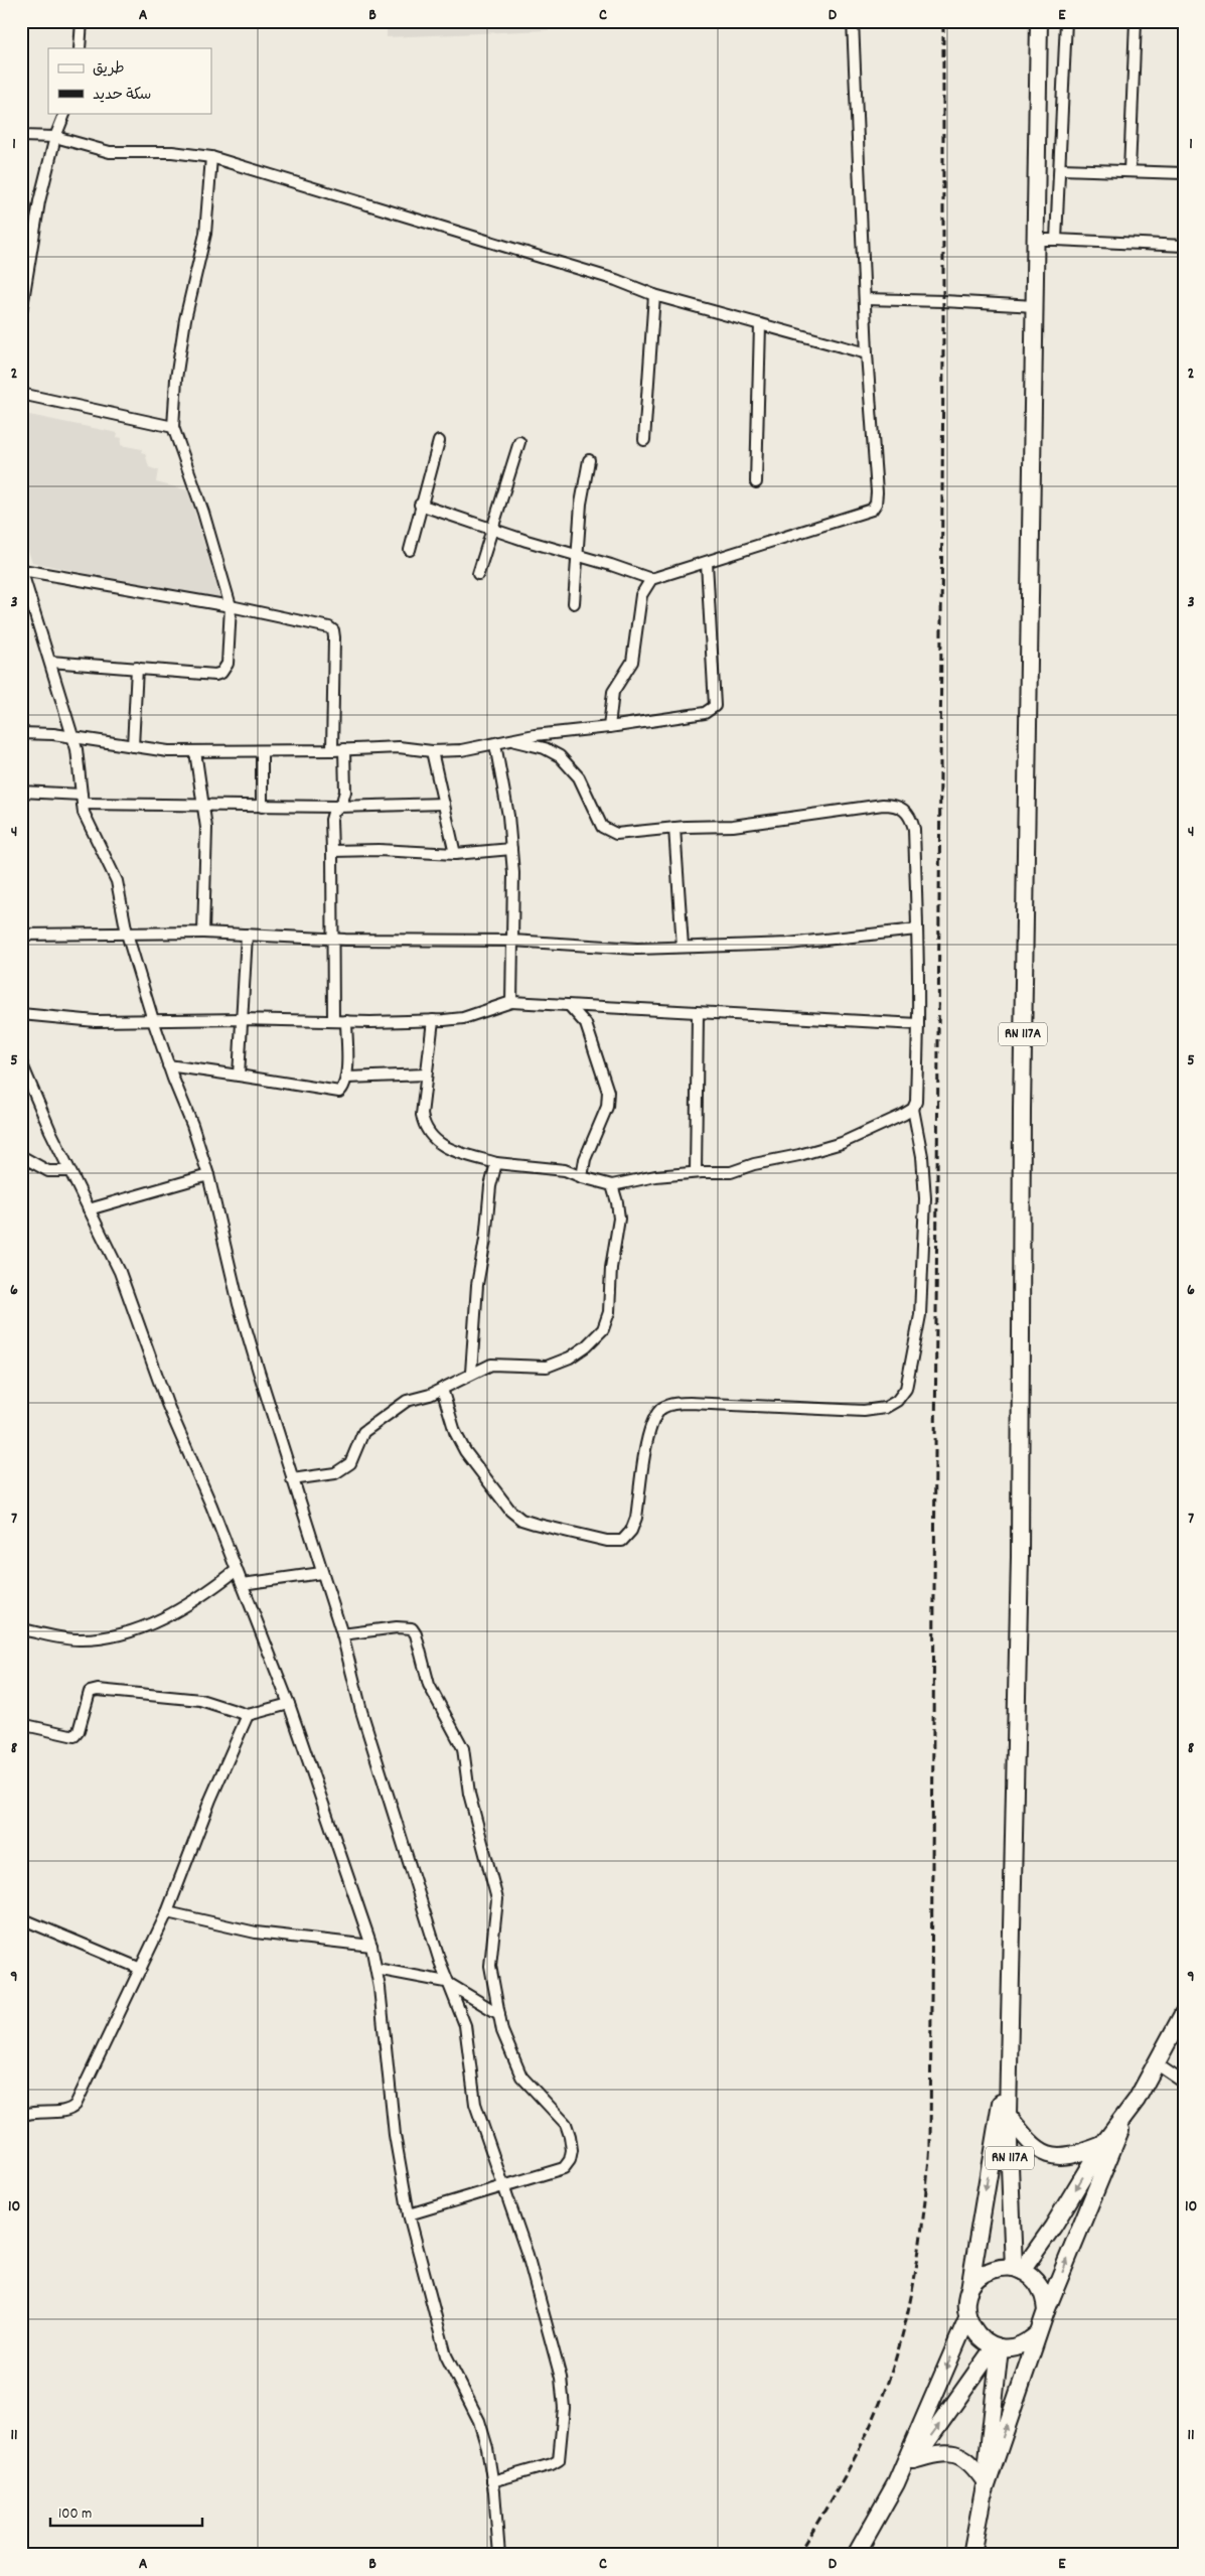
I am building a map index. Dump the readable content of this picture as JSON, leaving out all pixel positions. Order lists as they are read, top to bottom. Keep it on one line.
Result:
{"streets":{"main road":["RN 117A"]},"legend":["طريق","سكة حديد"],"scale_bar":"100 m","grid":{"columns":["A","B","C","D","E"],"rows":["1","2","3","4","5","6","7","8","9","10","11"]}}
